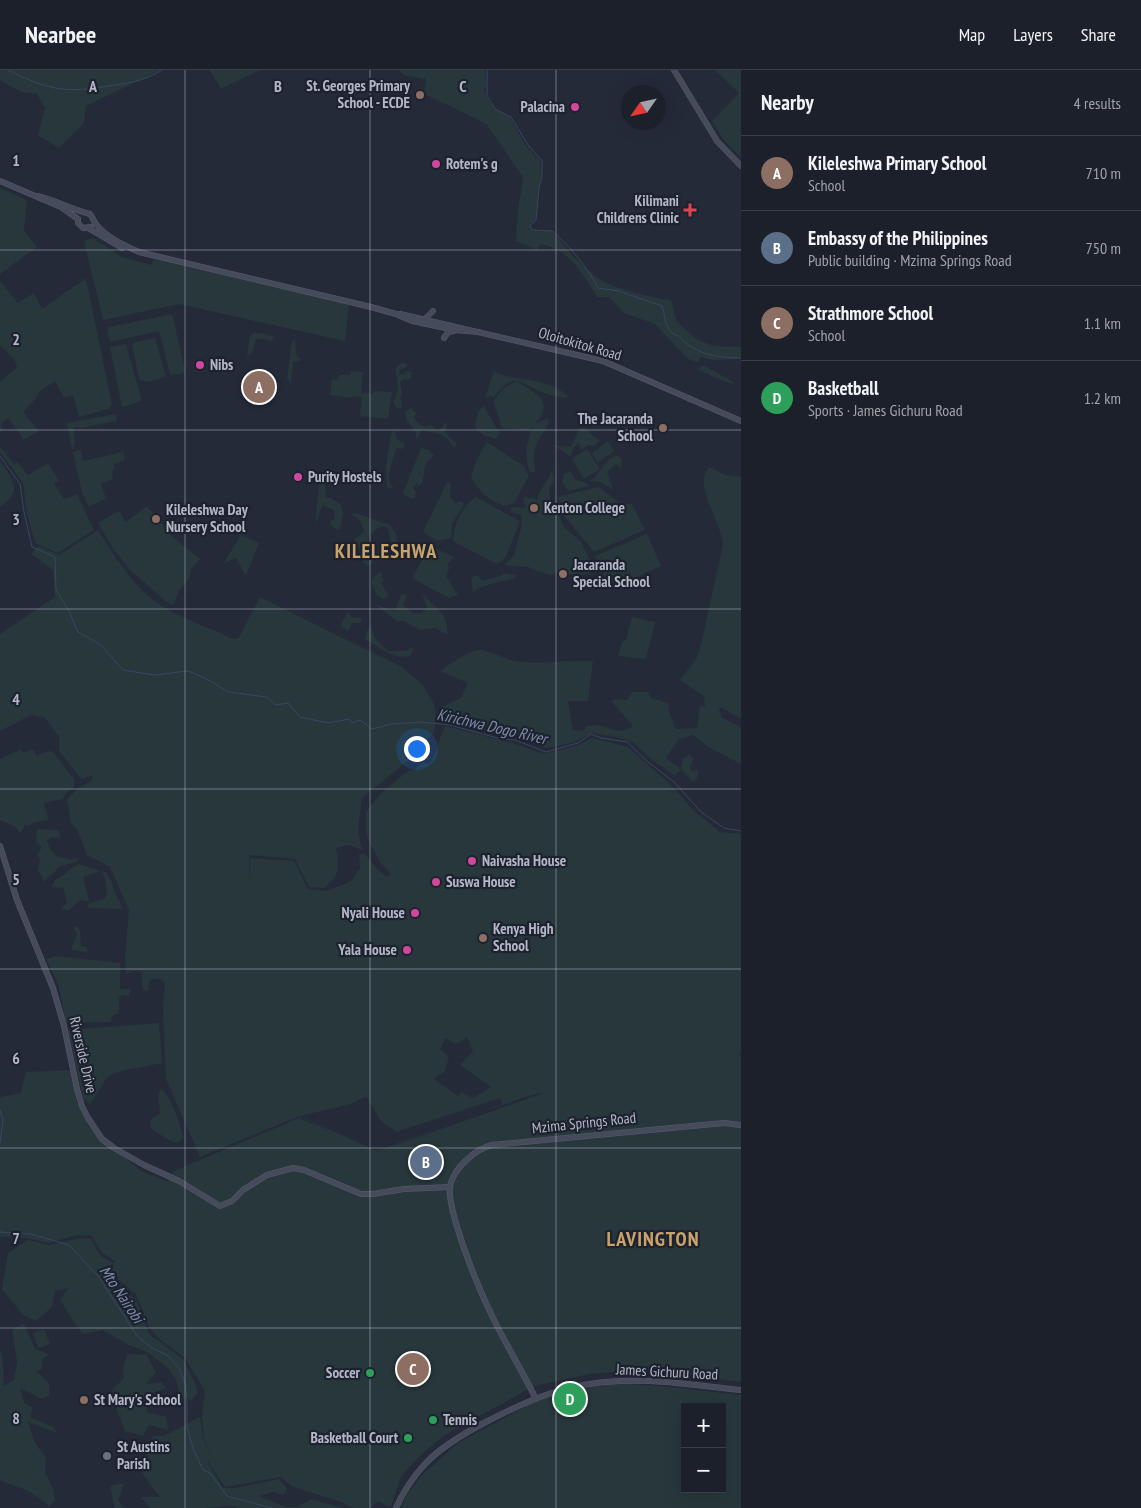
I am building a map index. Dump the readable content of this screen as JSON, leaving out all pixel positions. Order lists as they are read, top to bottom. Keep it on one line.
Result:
{"streets":{"main road":["Oloitokitok Road","Riverside Drive","Mzima Springs Road","James Gichuru Road"]},"crossings":[["Riverside Drive","Mzima Springs Road"]],"districts":["KILELESHWA","LAVINGTON"],"water":["Kirichwa Dogo River","Mto Nairobi"],"places":{"other":["St. Georges Primary School - ECDE","Palacina","Rotem's g","Nibs","The Jacaranda School","Purity Hostels","Kenton College","Kileleshwa Day Nursery School","Jacaranda Special School","Naivasha House","Suswa House","Nyali House","Kenya High School","Yala House","Soccer","St Mary's School","Tennis","Basketball Court","St Austins Parish"],"health":["Kilimani Childrens Clinic"]},"north":"bottom left","page":{"header":"Nearbee","nav":["Map","Layers","Share"],"heading":["Nearby","4 results"],"list":[{"mark":"A","name":"Kileleshwa Primary School","note":"School","value":"710 m"},{"mark":"B","name":"Embassy of the Philippines","note":"Public building · Mzima Springs Road","value":"750 m"},{"mark":"C","name":"Strathmore School","note":"School","value":"1.1 km"},{"mark":"D","name":"Basketball","note":"Sports · James Gichuru Road","value":"1.2 km"}],"pins":["A","B","C","D"],"map_buttons":["+","−"]},"grid":{"columns":["A","B","C"],"rows":["1","2","3","4","5","6","7","8"]}}
